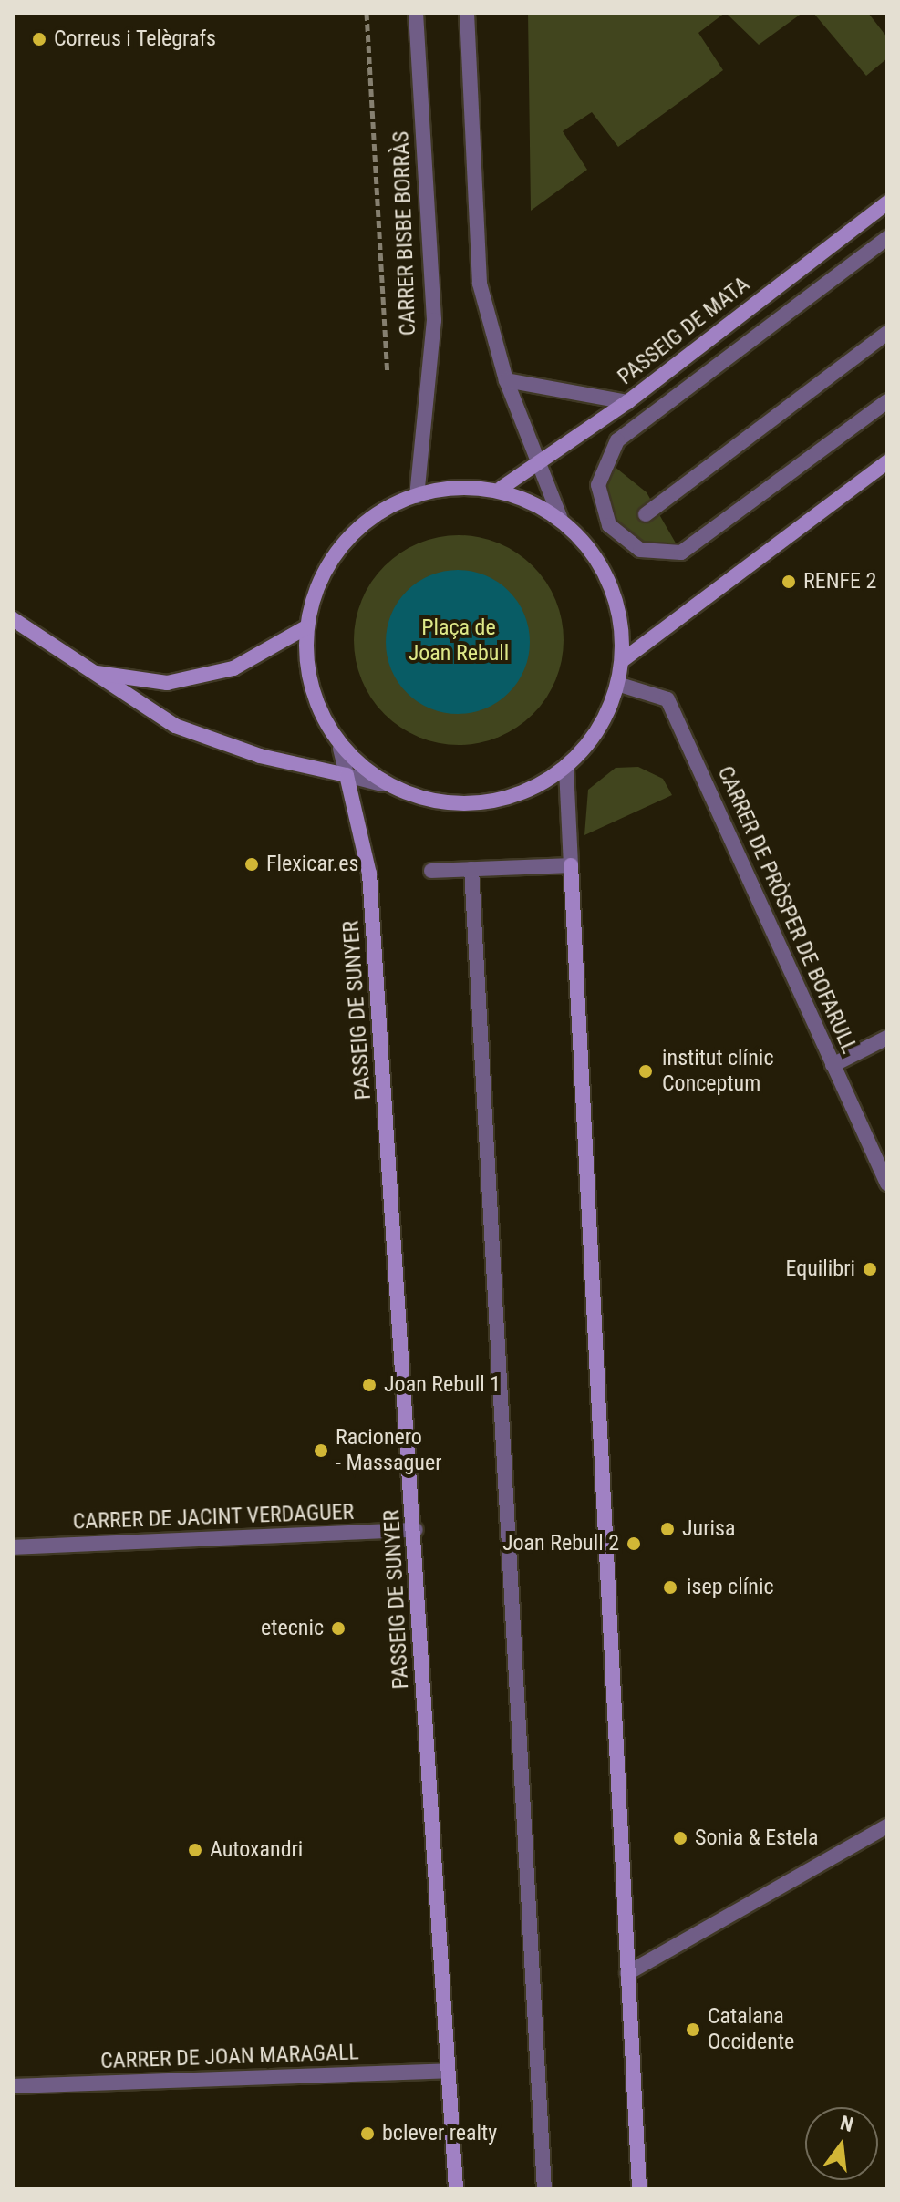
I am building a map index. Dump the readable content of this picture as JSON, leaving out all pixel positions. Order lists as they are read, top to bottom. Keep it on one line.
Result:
{"streets":{"street":["CARRER BISBE BORRÀS","PASSEIG DE MATA","CARRER DE PRÒSPER DE BOFARULL","PASSEIG DE SUNYER","CARRER DE JACINT VERDAGUER","CARRER DE JOAN MARAGALL"]},"crossings":[["PASSEIG DE SUNYER","CARRER DE JACINT VERDAGUER"],["PASSEIG DE SUNYER","CARRER DE JOAN MARAGALL"]],"parks":["Plaça de Joan Rebull"],"places":["Correus i Telègrafs","RENFE 2","Flexicar.es","institut clínic Conceptum","Equilibri","Joan Rebull 1","Racionero - Massaguer","Jurisa","Joan Rebull 2","isep clínic","etecnic","Sonia & Estela","Autoxandri","Catalana Occidente","bclever realty"],"north":"top"}
